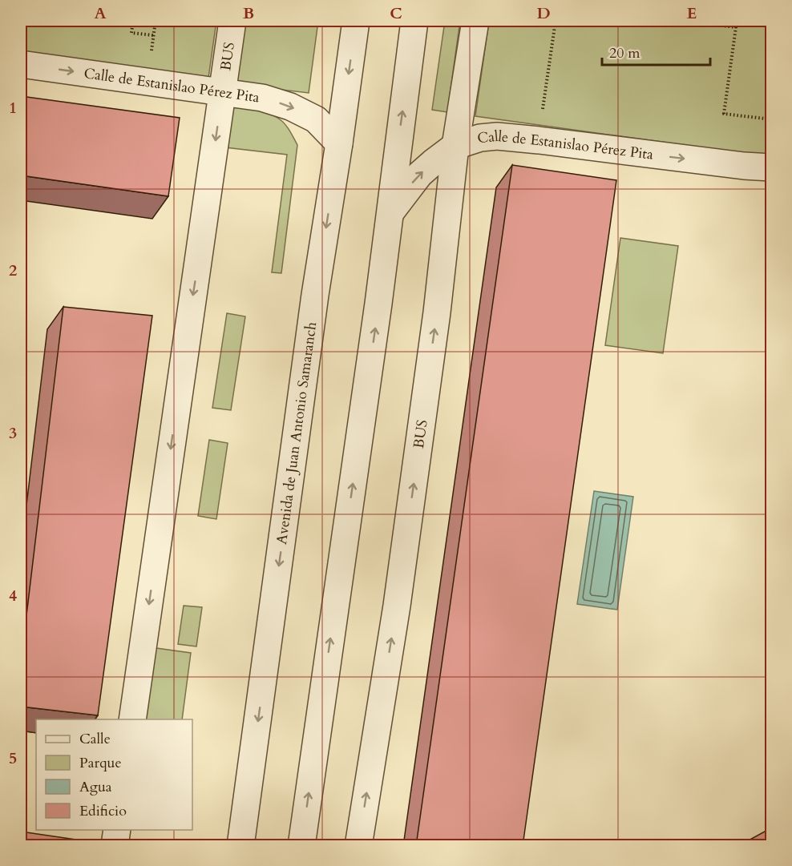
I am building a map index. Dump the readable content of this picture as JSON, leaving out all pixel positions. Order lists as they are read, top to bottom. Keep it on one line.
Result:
{"streets":{"street":["BUS","Calle de Estanislao Pérez Pita","Avenida de Juan Antonio Samaranch"]},"crossings":[["BUS","Calle de Estanislao Pérez Pita"],["Calle de Estanislao Pérez Pita","Avenida de Juan Antonio Samaranch"]],"one_way":["Calle de Estanislao Pérez Pita"],"legend":["Calle","Parque","Agua","Edificio"],"scale_bar":"20 m","grid":{"columns":["A","B","C","D","E"],"rows":["1","2","3","4","5"]}}
